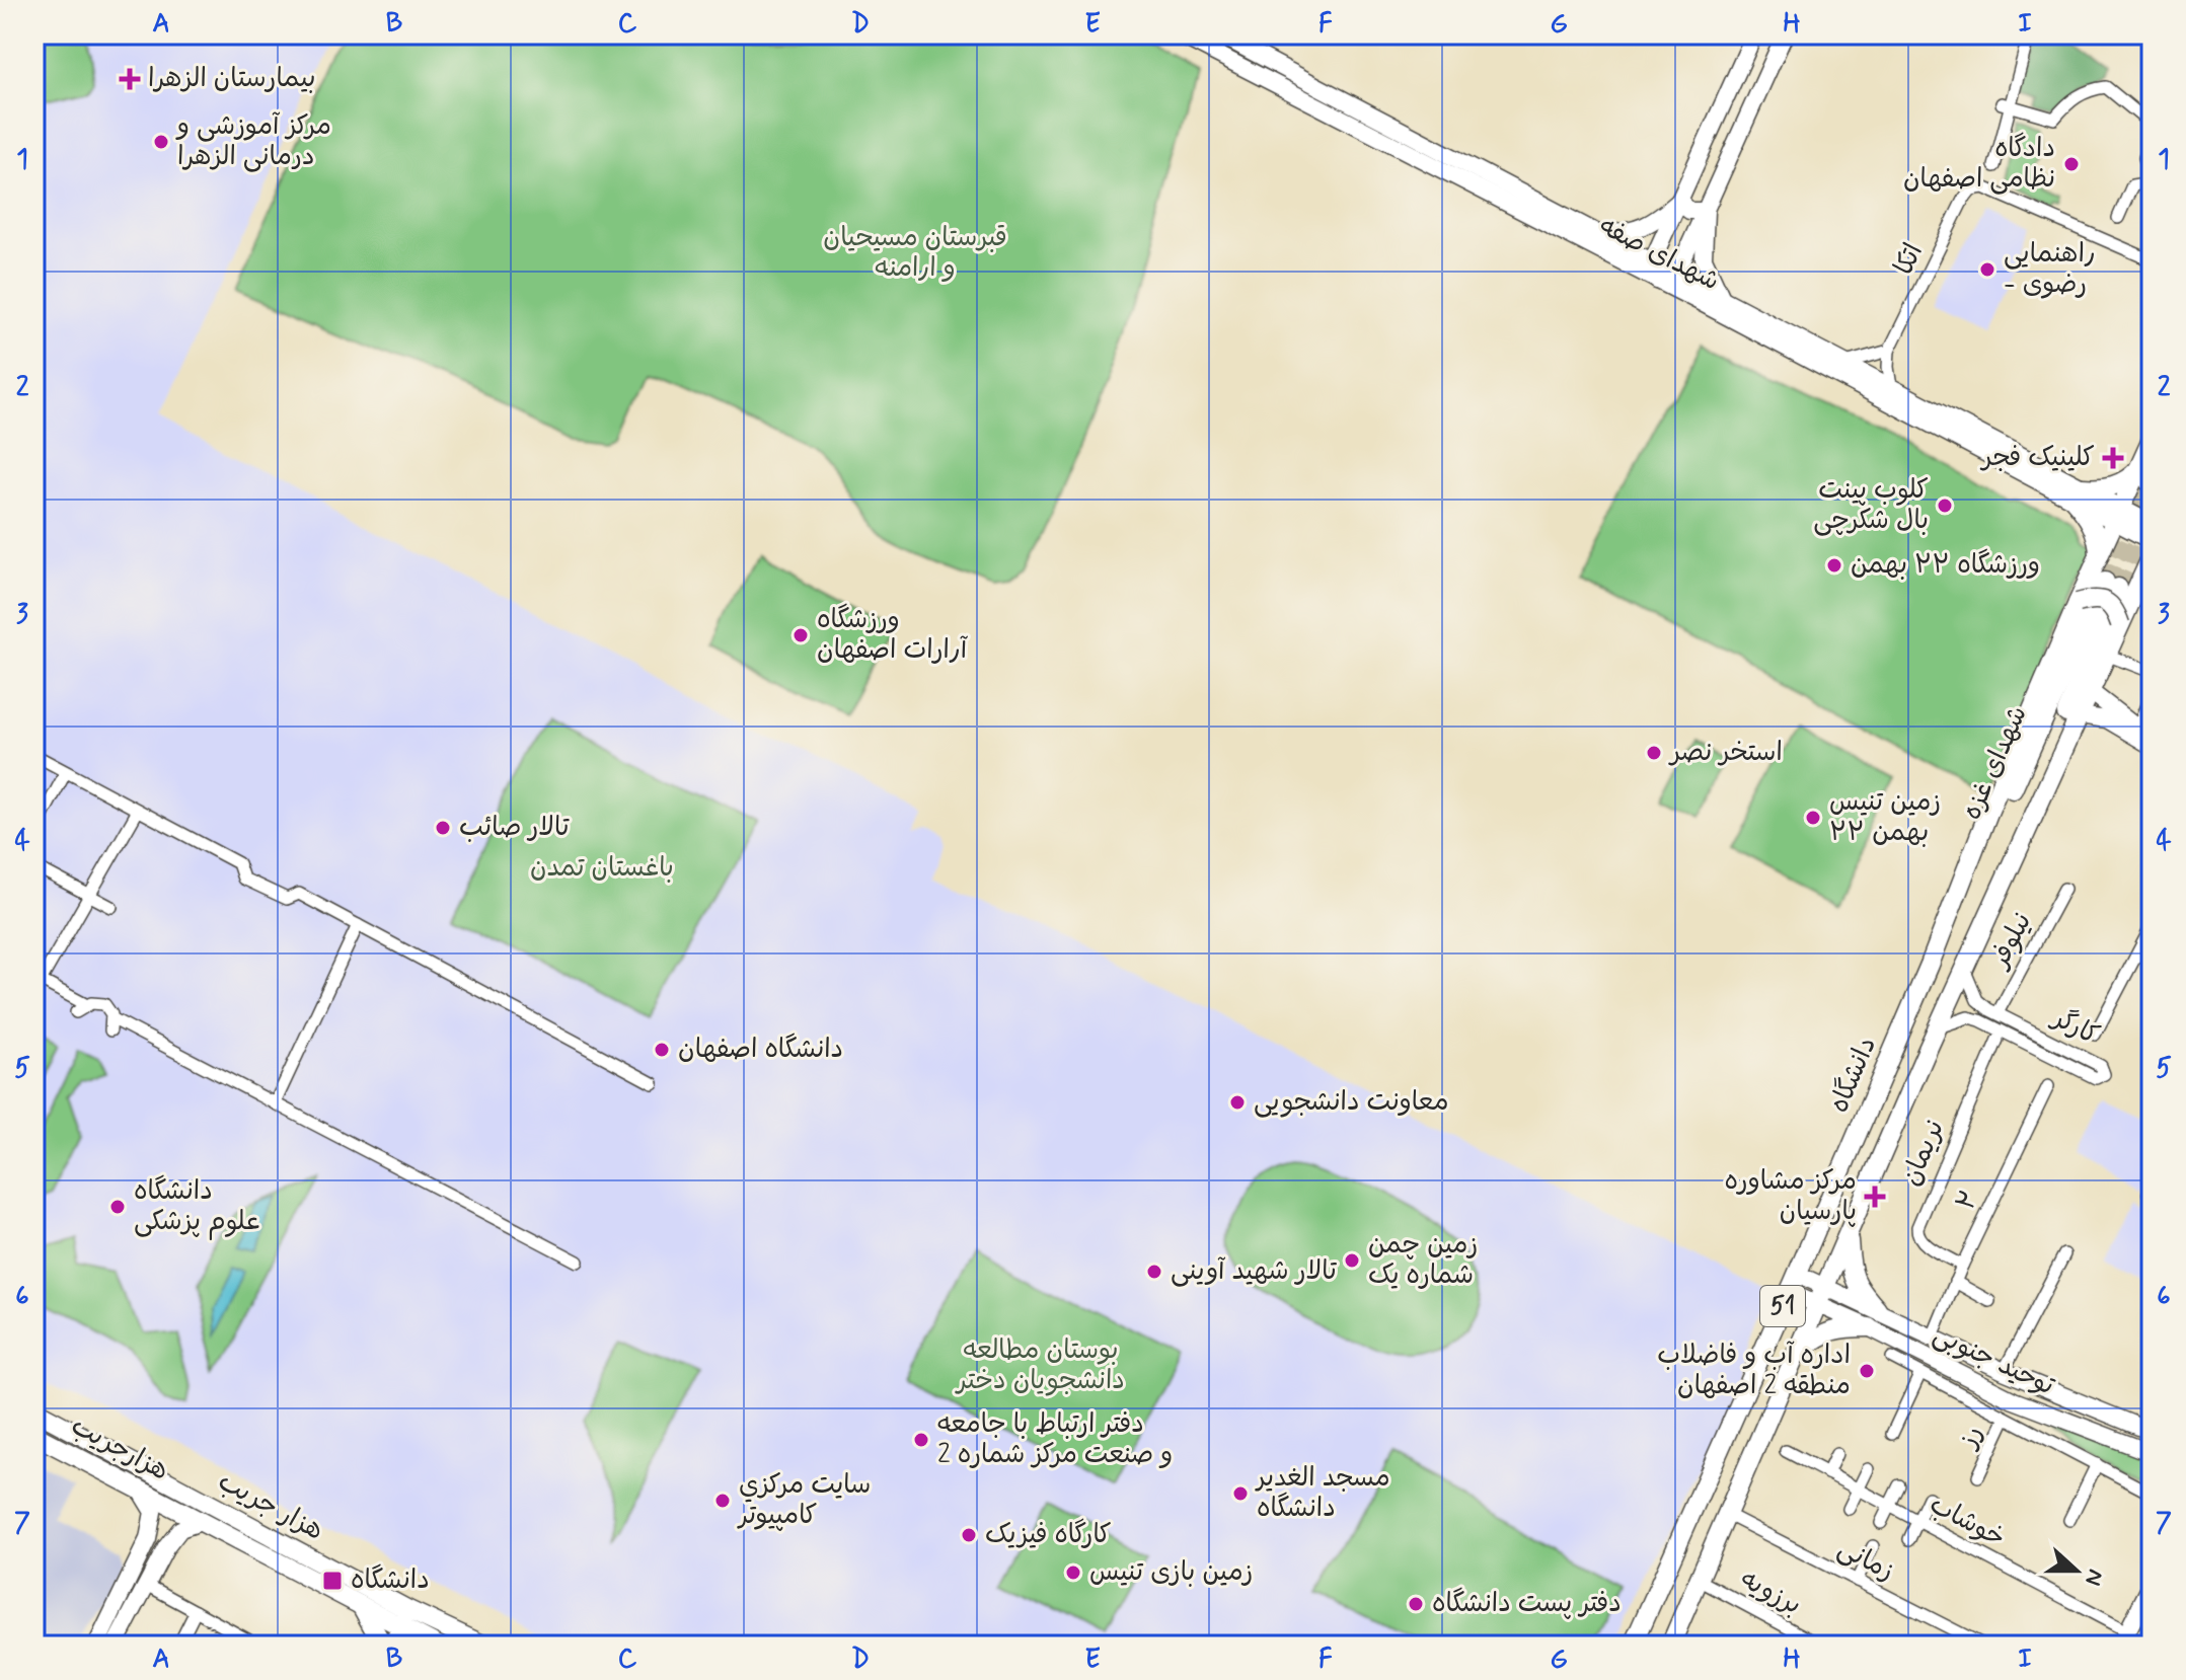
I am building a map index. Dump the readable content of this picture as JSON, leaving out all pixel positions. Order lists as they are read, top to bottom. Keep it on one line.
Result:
{"streets":{"main road":["شهدای صفه","شهدای غزه","دانشگاه","51","توحید جنوبی","هزارجریب","هزار جریب"],"street":["اتکا","نیلوفر","کارگر","نریمان","۲","رز","خوشاب","زمانی","برزویه"]},"crossings":[["شهدای صفه","دانشگاه"],["شهدای غزه","کارگر"],["شهدای غزه","دانشگاه"],["شهدای غزه","51"],["نیلوفر","کارگر"],["کارگر","51"],["دانشگاه","توحید جنوبی"],["نریمان","۲"],["۲","توحید جنوبی"],["51","توحید جنوبی"],["51","زمانی"],["51","برزویه"],["هزارجریب","هزار جریب"]],"parks":["قبرستان مسیحیان و ارامنه","باغستان تمدن","بوستان مطالعه دانشجویان دختر"],"places":{"health":["بیمارستان الزهرا","کلینیک فجر","مرکز مشاوره پارسیان"],"other":["مرکز آموزشی و درمانی الزهرا","دادگاه نظامی اصفهان","راهنمایی - رضوی","کلوب پینت بال شکرچی","ورزشگاه ۲۲ بهمن","ورزشگاه آرارات اصفهان","استخر نصر","زمین تنیس ۲۲ بهمن","تالار صائب","دانشگاه اصفهان","معاونت دانشجویی","دانشگاه علوم پزشکی","زمین چمن شماره یک","تالار شهید آوینی","اداره آب و فاضلاب منطقه 2 اصفهان","دفتر ارتباط با جامعه و صنعت مرکز شماره 2","مسجد الغدیر دانشگاه","سايت مرکزي کامپيوتر","کارگاه فیزیک","زمین بازی تنیس","دفتر پست دانشگاه"],"transit":["دانشگاه"]},"north":"right","grid":{"columns":["A","B","C","D","E","F","G","H","I"],"rows":["1","2","3","4","5","6","7"]}}
